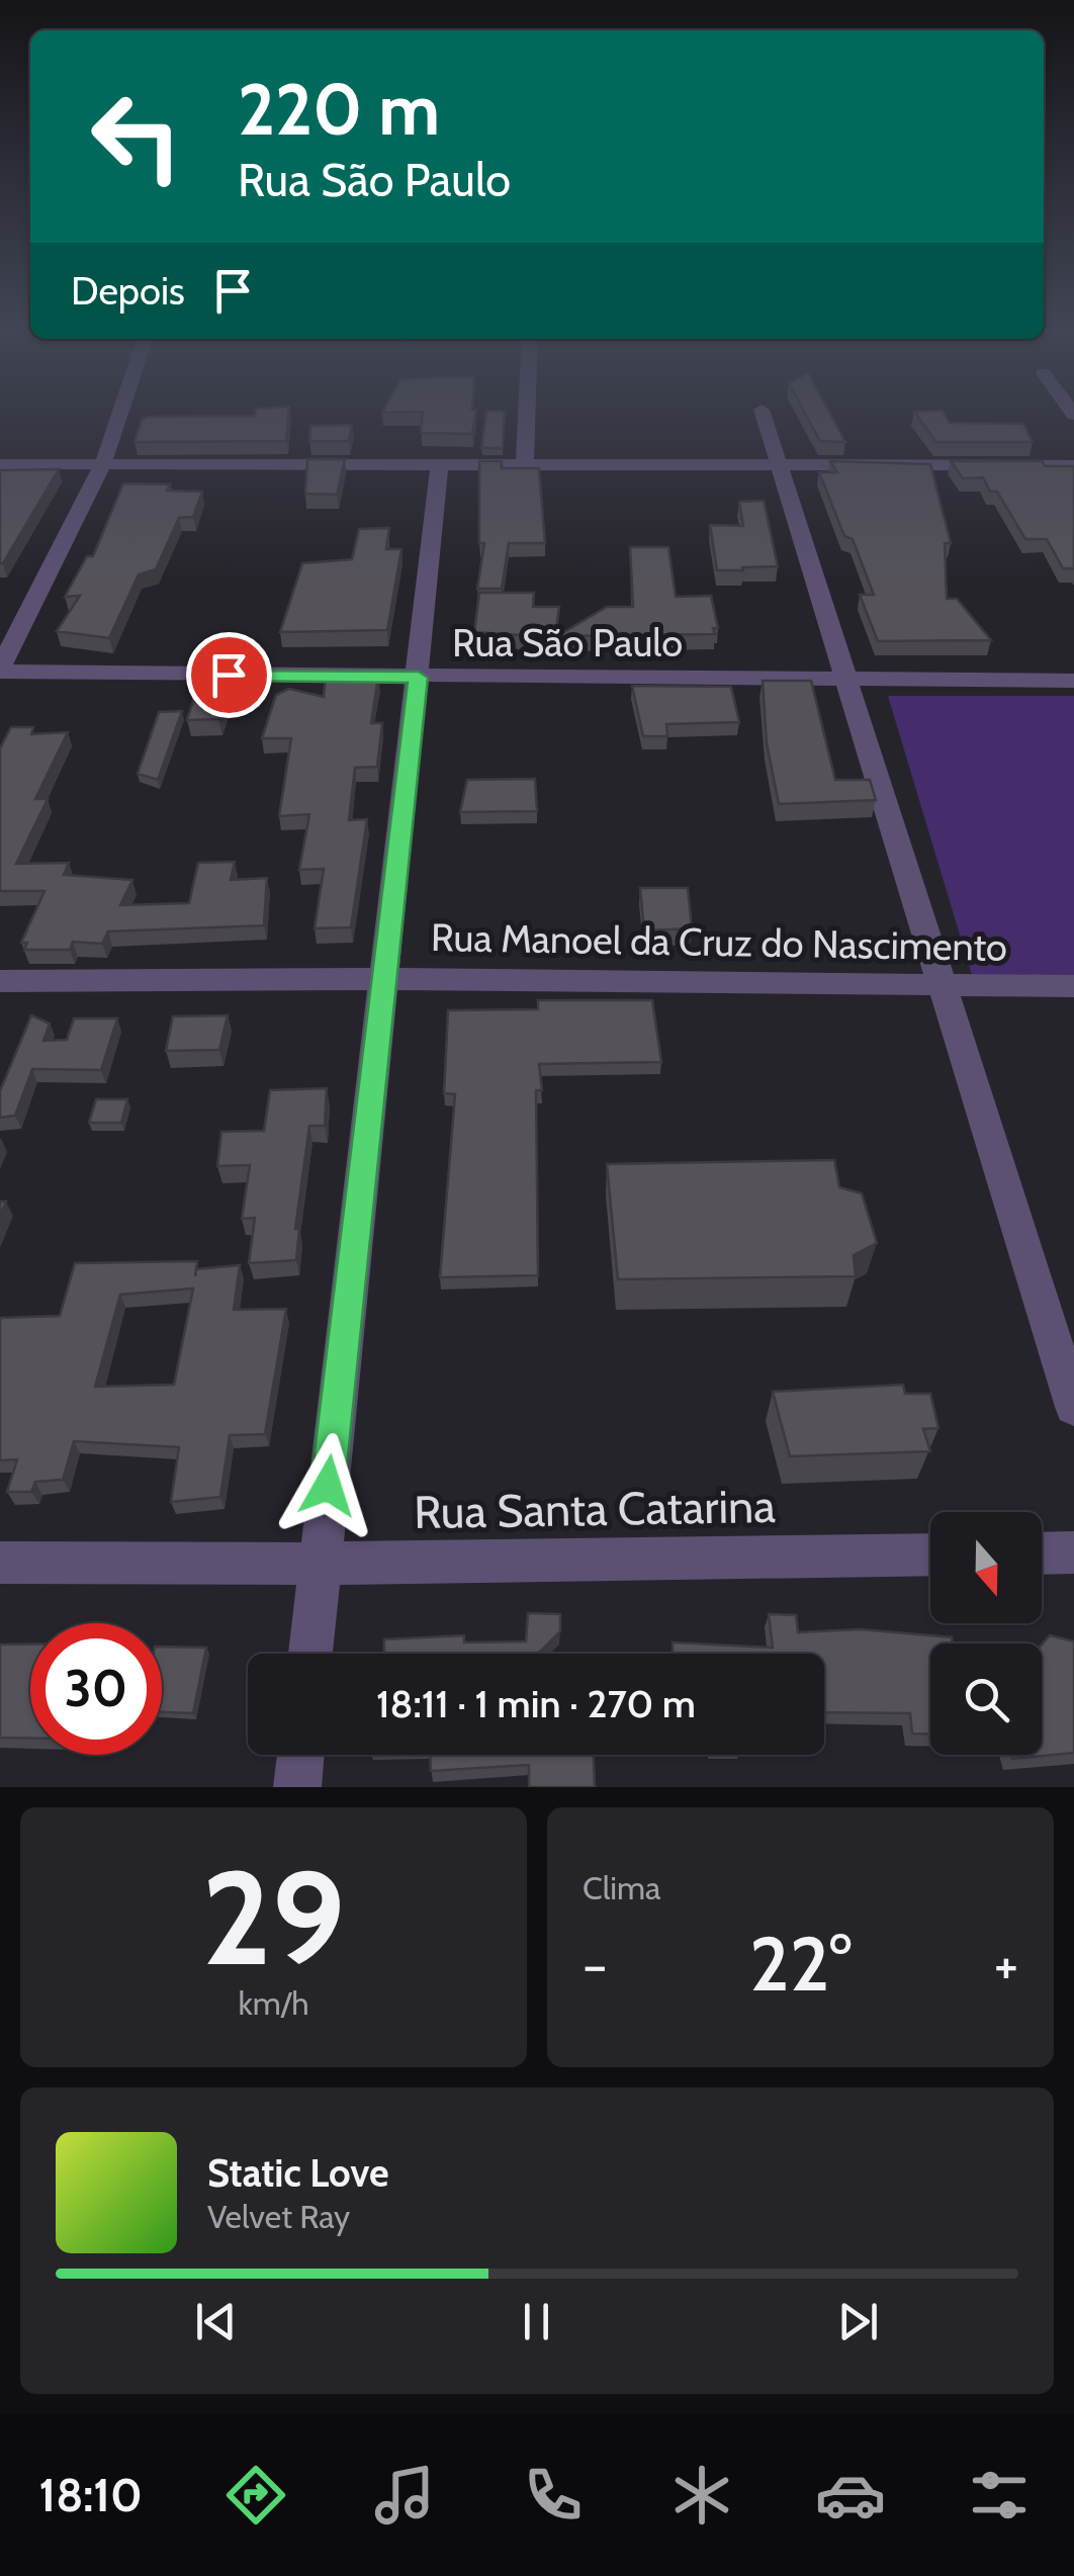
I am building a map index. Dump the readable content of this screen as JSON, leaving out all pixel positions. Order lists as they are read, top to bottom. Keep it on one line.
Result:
{"streets":{"street":["Rua São Paulo","Rua Manoel da Cruz do Nascimento","Rua Santa Catarina"]},"north":"bottom","page":{"turn":["220 m","Rua São Paulo"],"then":"Depois","limit":"30","trip":"18:11 · 1 min · 270 m","tile":[["29","km/h"],"Clima"],"heat":["−","22°","+"],"song":["Static Love","Velvet Ray"],"tabs":"18:10"}}
